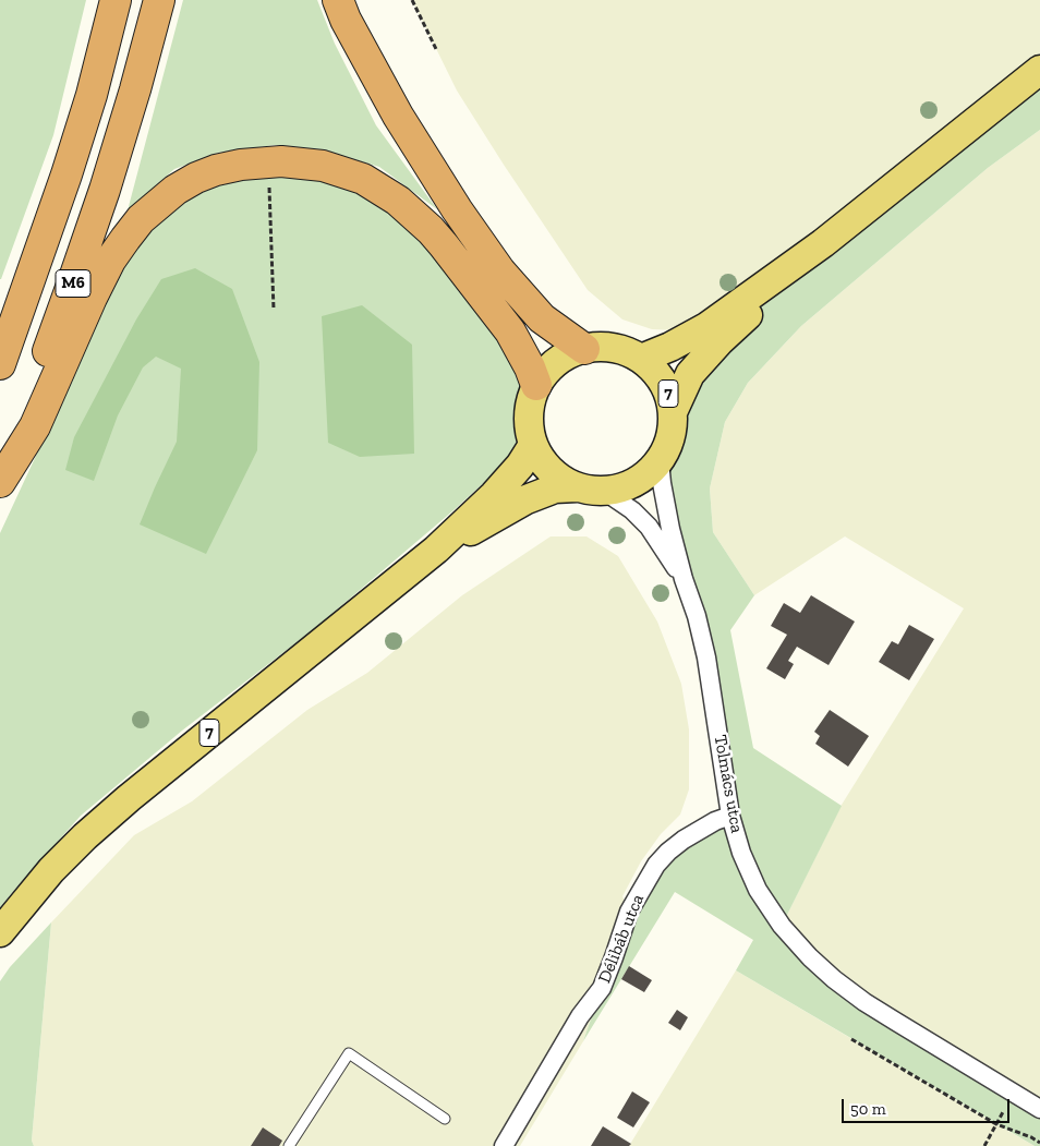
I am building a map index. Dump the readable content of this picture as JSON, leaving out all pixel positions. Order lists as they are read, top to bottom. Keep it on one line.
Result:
{"streets":{"highway":["M6"],"main road":["7"],"street":["Tolmács utca","Délibáb utca"]},"crossings":[["7","Tolmács utca"],["Tolmács utca","Délibáb utca"]],"scale_bar":"50 m"}
